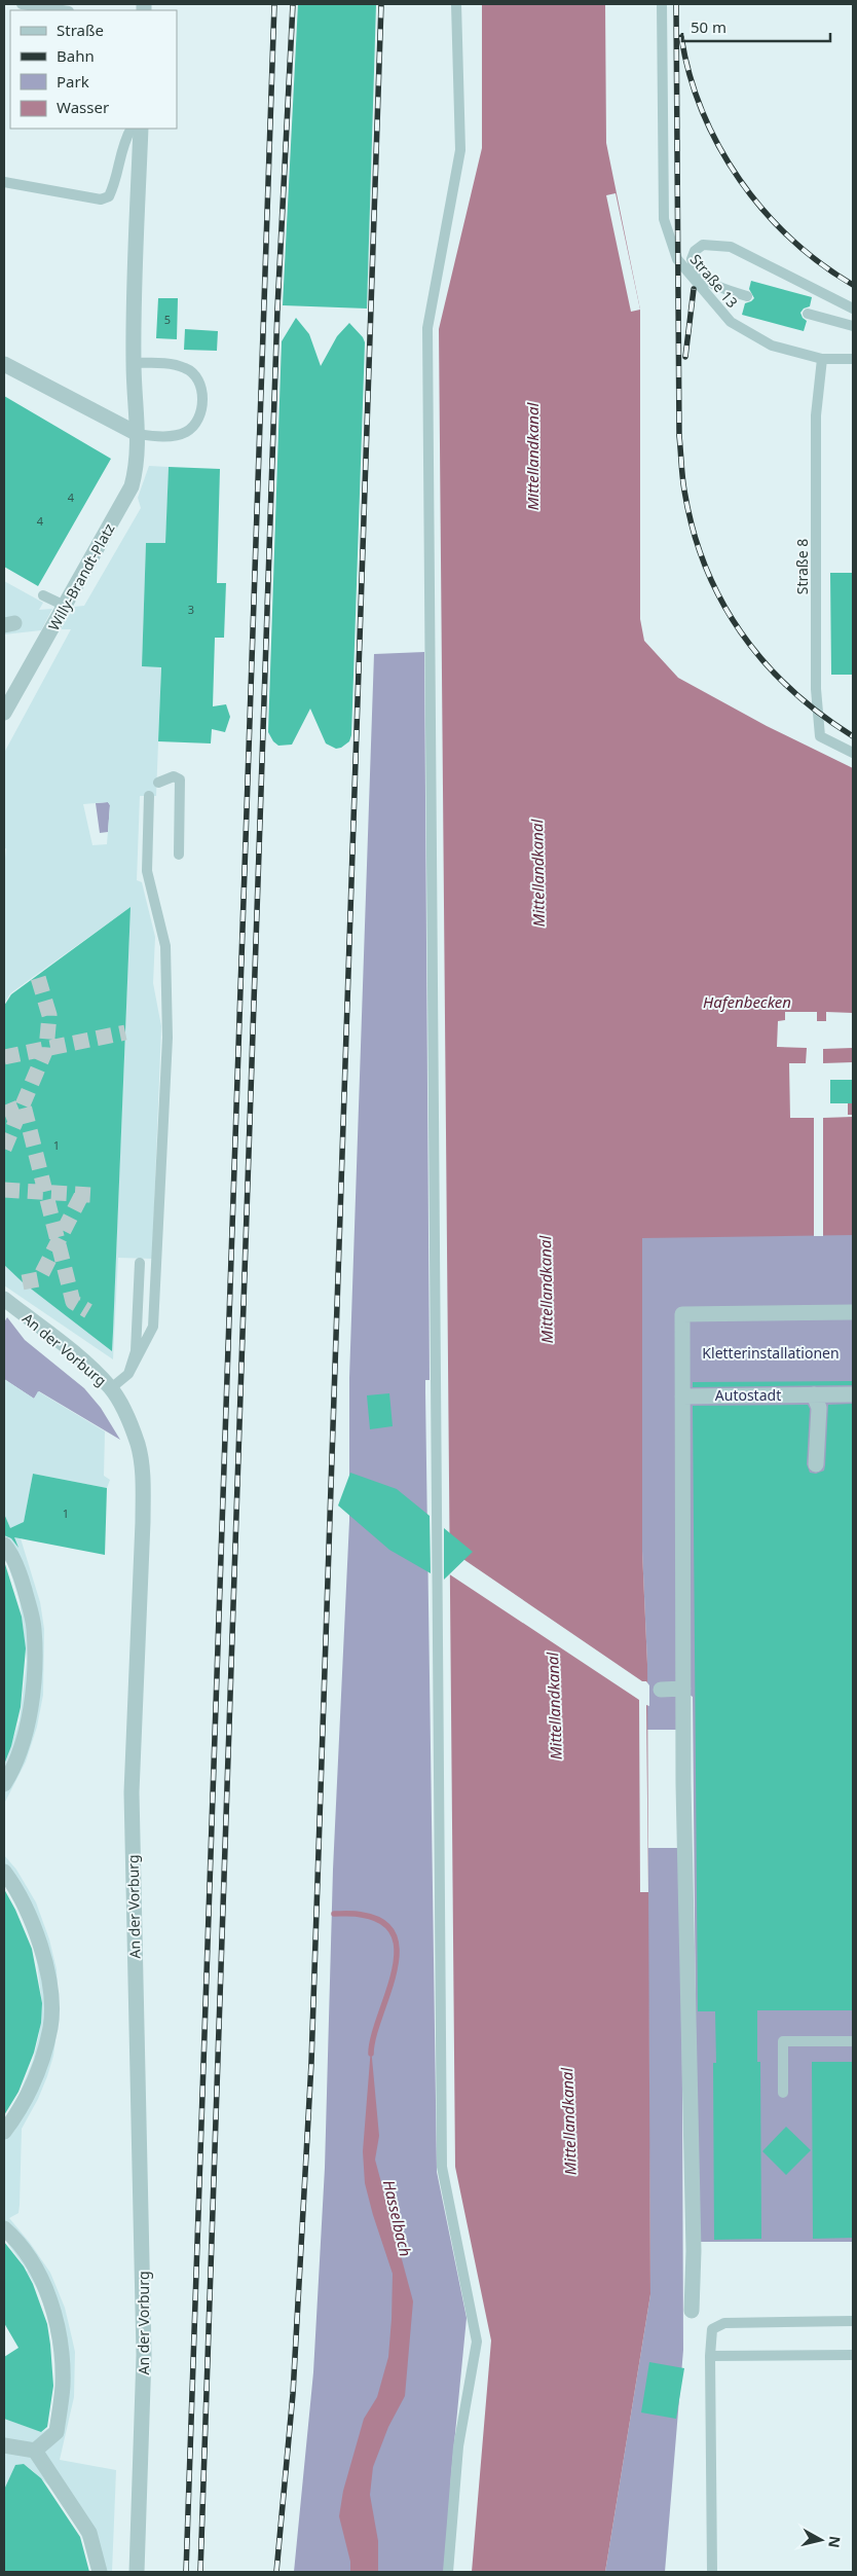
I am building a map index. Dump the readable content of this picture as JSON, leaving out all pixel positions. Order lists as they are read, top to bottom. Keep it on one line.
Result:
{"streets":{"street":["Willy-Brandt-Platz","An der Vorburg"],"lane":["Straße 13","Straße 8"]},"crossings":[["Straße 13","Straße 8"]],"water":["Mittellandkanal","Hafenbecken","Hasselbach"],"parks":["Kletterinstallationen","Autostadt"],"house_numbers":["5","4","4","3","1","1"],"legend":["Straße","Bahn","Park","Wasser"],"scale_bar":"50 m","north":"right"}
